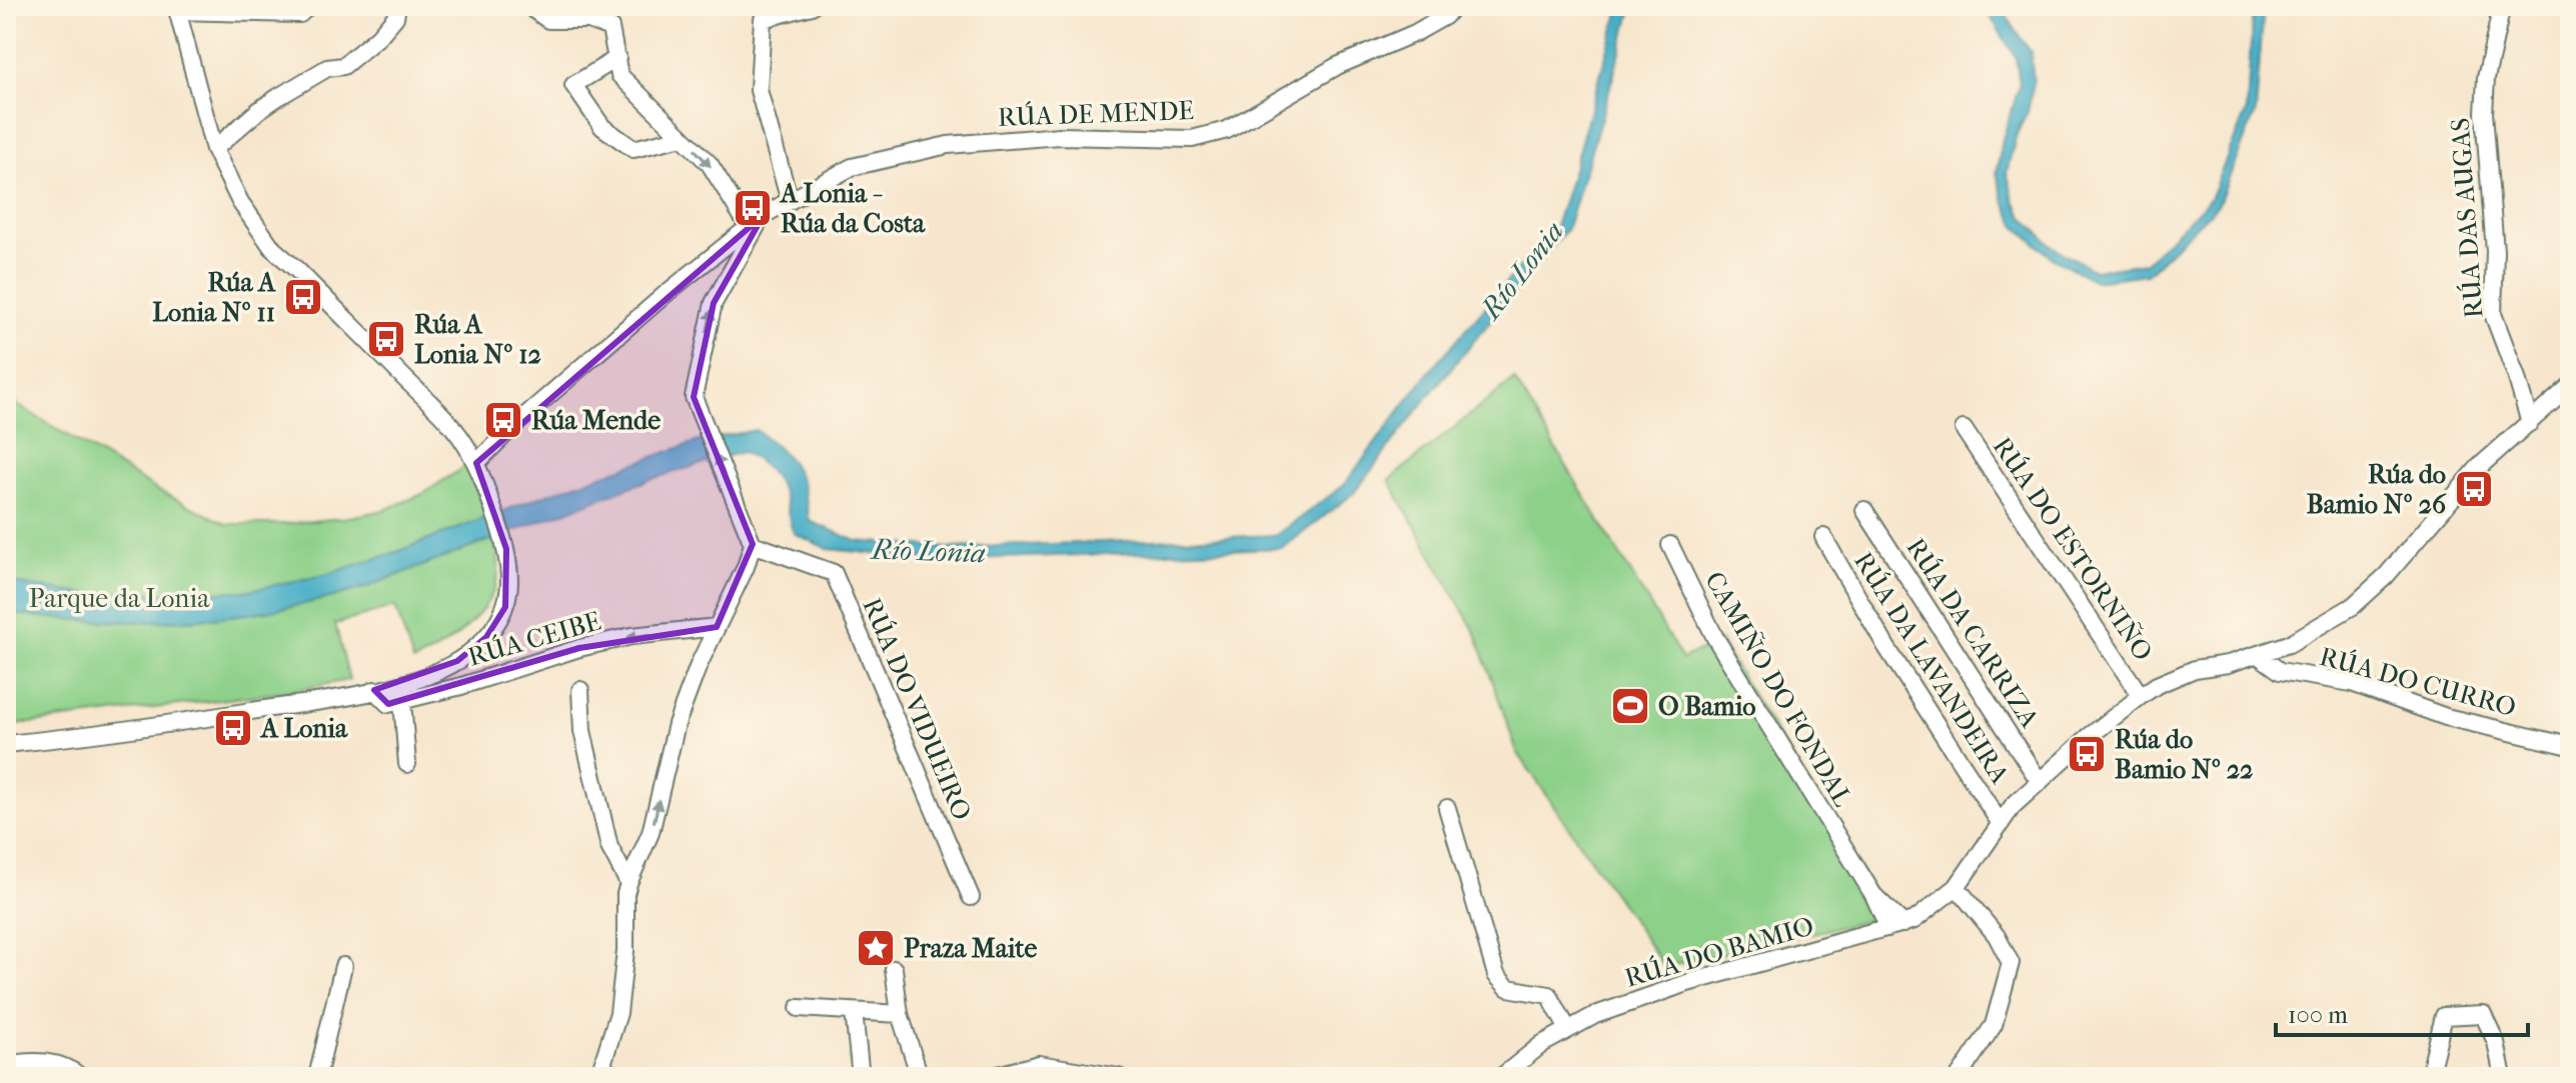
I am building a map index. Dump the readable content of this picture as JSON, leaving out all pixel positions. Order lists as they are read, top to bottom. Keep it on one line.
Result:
{"streets":{"street":["RÚA DE MENDE","RÚA DAS AUGAS","RÚA DO ESTORNIÑO","RÚA DA CARRIZA","RÚA CEIBE","RÚA DA LAVANDEIRA","RÚA DO CURRO","CAMIÑO DO FONDAL","RÚA DO VIDUEIRO","RÚA DO BAMIO"]},"crossings":[["RÚA DAS AUGAS","RÚA DO BAMIO"],["RÚA DO ESTORNIÑO","RÚA DO BAMIO"],["RÚA DA CARRIZA","RÚA DO BAMIO"],["RÚA DA LAVANDEIRA","RÚA DO BAMIO"],["RÚA DO CURRO","RÚA DO BAMIO"],["CAMIÑO DO FONDAL","RÚA DO BAMIO"]],"one_way":["RÚA CEIBE"],"water":["Río Lonia"],"parks":["Parque da Lonia"],"places":{"bus stop":["A Lonia - Rúa da Costa","Rúa A Lonia Nº 11","Rúa A Lonia Nº 12","Rúa Mende","Rúa do Bamio Nº 26","A Lonia","Rúa do Bamio Nº 22"],"sports":["O Bamio"],"place":["Praza Maite"]},"scale_bar":"100 m"}
